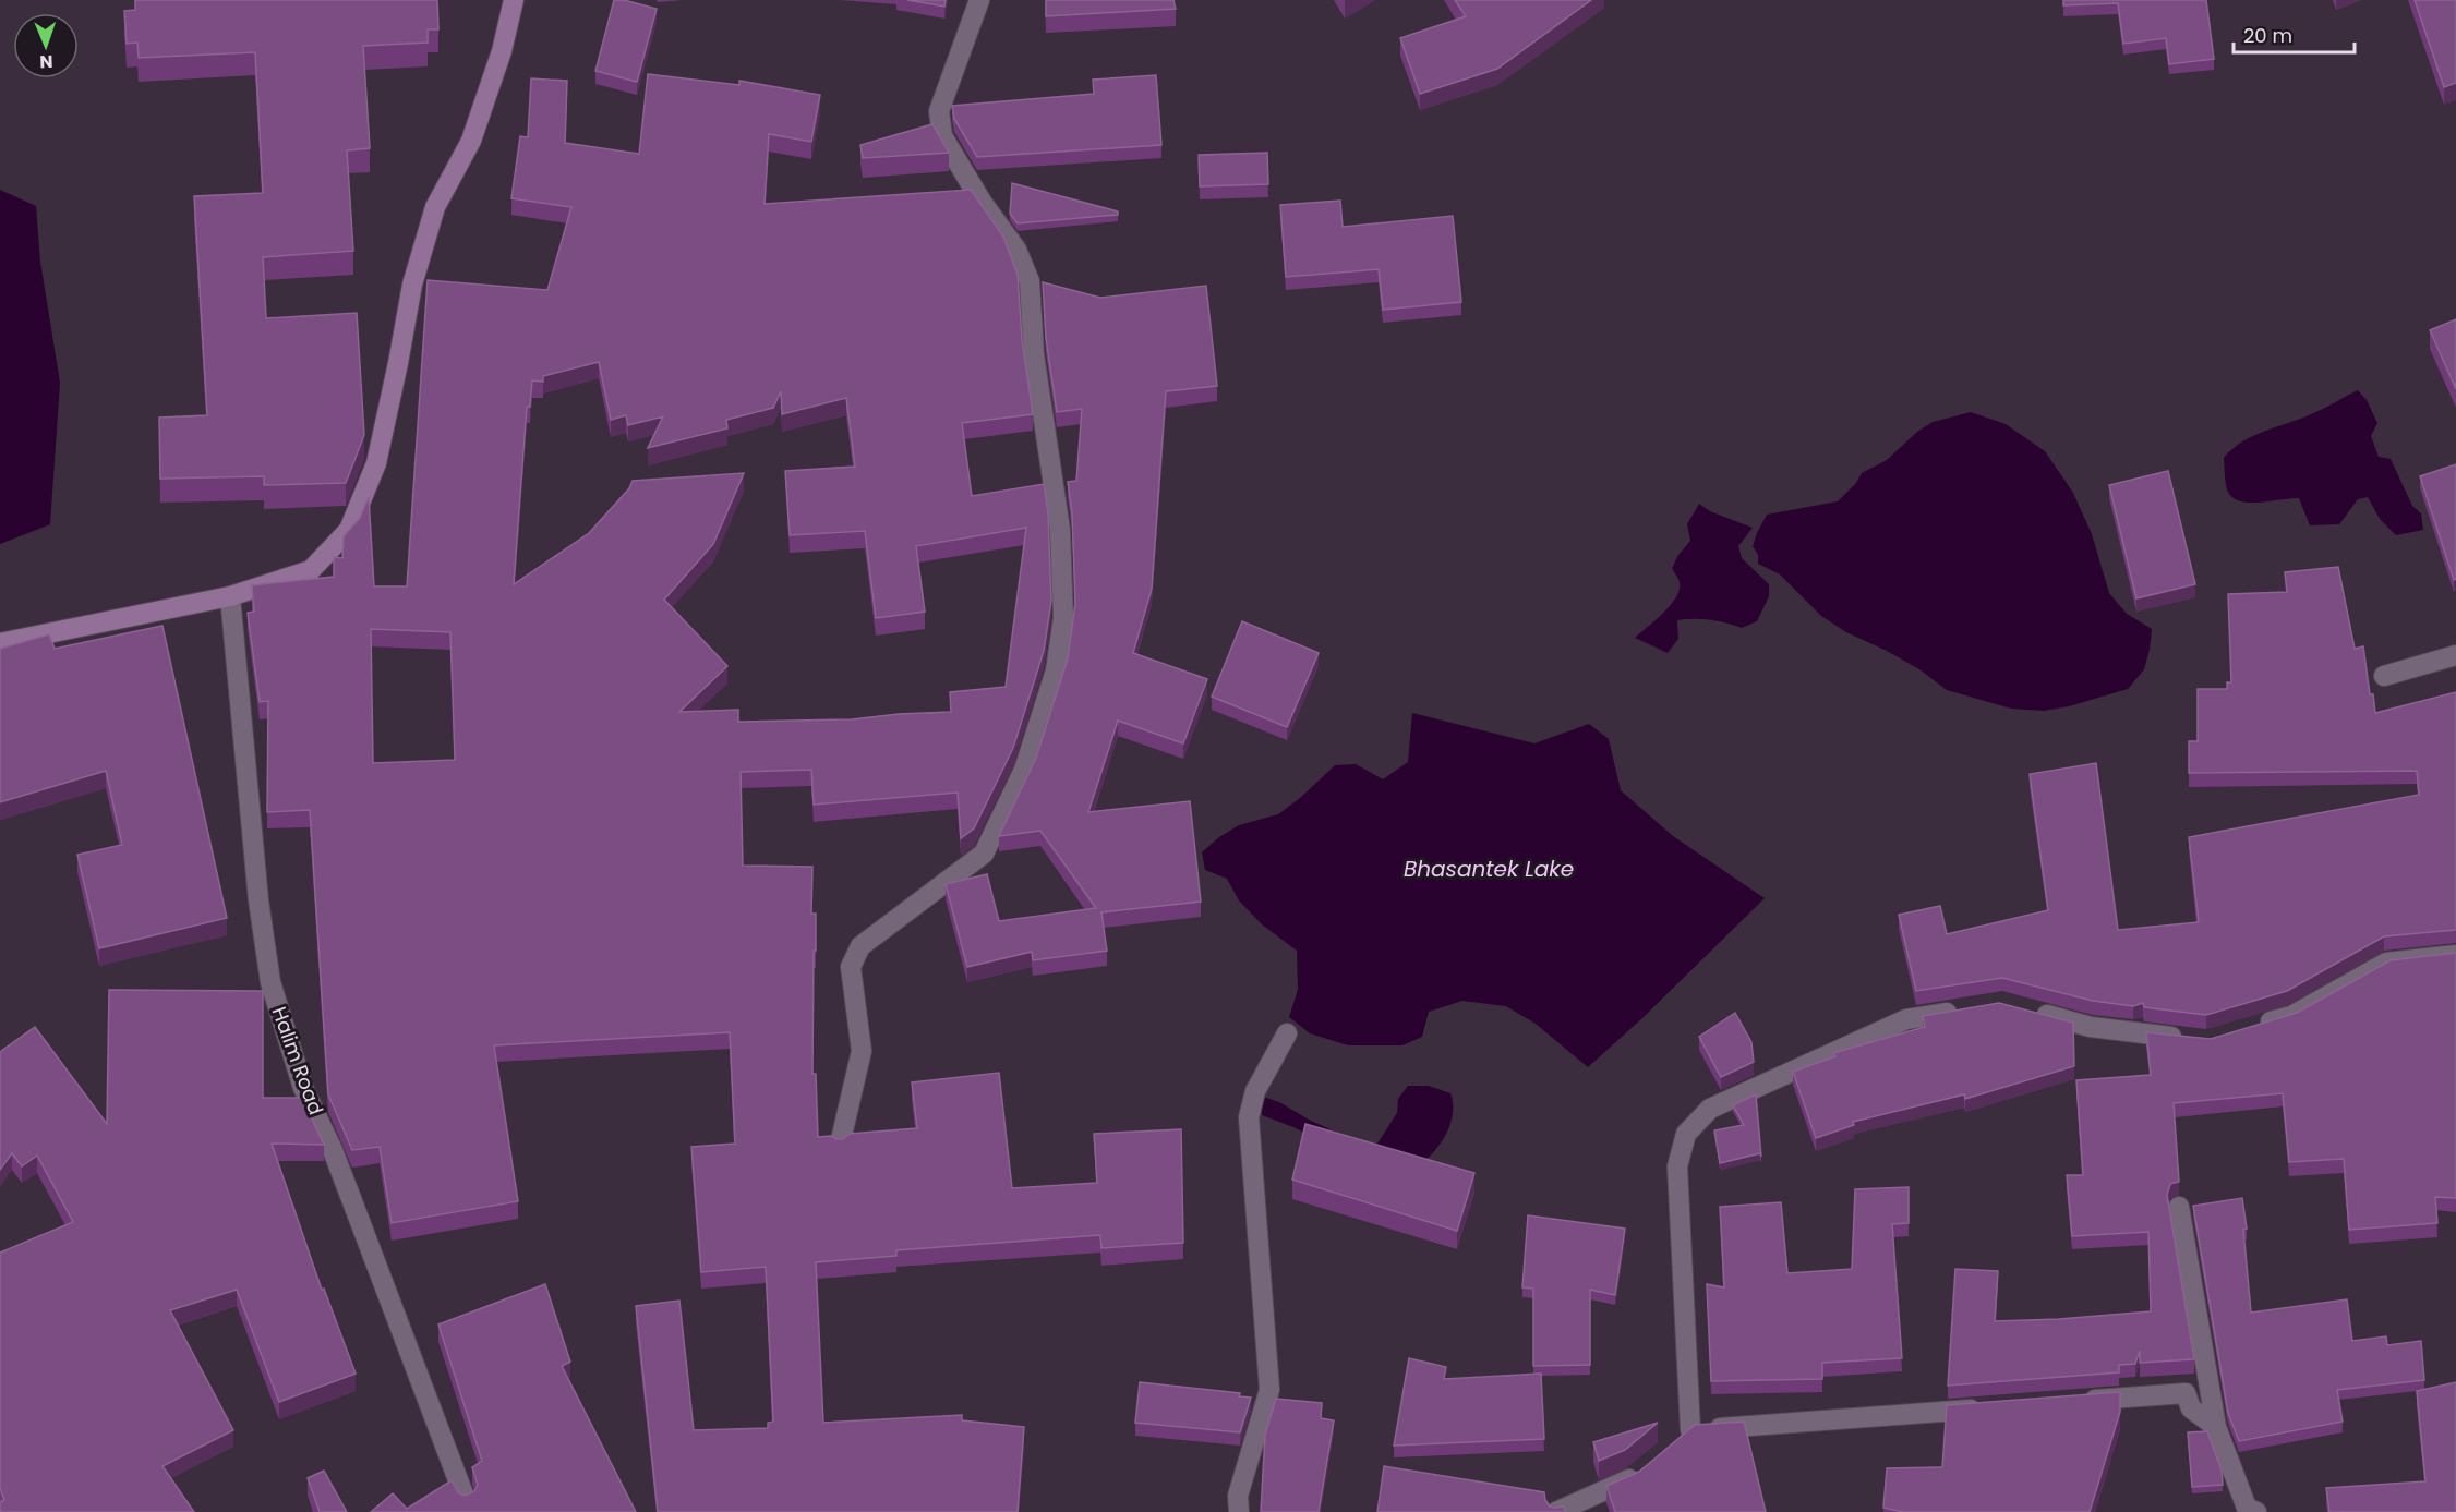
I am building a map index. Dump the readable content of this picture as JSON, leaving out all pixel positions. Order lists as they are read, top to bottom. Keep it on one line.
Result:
{"streets":{"street":["Halim Road"]},"water":["Bhasantek Lake"],"scale_bar":"20 m","north":"bottom"}
